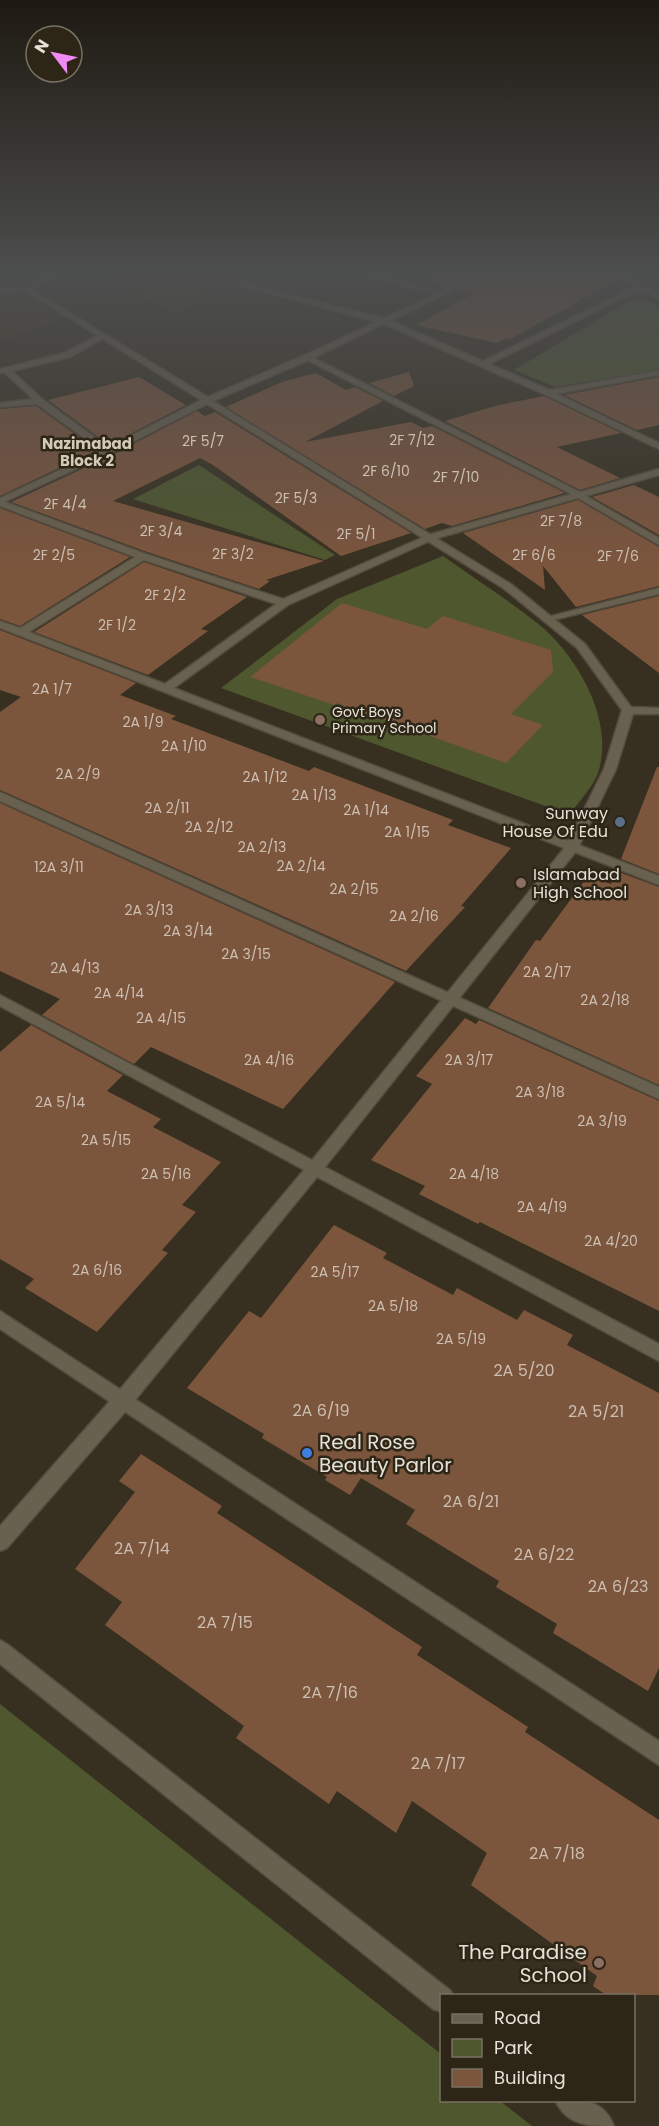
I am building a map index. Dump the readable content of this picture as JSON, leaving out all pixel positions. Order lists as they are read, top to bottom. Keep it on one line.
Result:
{"districts":["Nazimabad Block 2"],"places":["Govt Boys Primary School","Sunway House Of Edu","Islamabad High School","Real Rose Beauty Parlor","The Paradise School"],"house_numbers":["2F 7/12","2F 5/7","2F 6/10","2F 7/10","2F 5/3","2F 4/4","2F 7/8","2F 3/4","2F 5/1","2F 3/2","2F 2/5","2F 6/6","2F 7/6","2F 2/2","2F 1/2","2A 1/7","2A 1/9","2A 1/10","2A 2/9","2A 1/12","2A 1/13","2A 2/11","2A 1/14","2A 2/12","2A 1/15","2A 2/13","2A 2/14","12A 3/11","2A 2/15","2A 3/13","2A 2/16","2A 3/14","2A 3/15","2A 4/13","2A 2/17","2A 4/14","2A 2/18","2A 4/15","2A 4/16","2A 3/17","2A 3/18","2A 5/14","2A 3/19","2A 5/15","2A 5/16","2A 4/18","2A 4/19","2A 4/20","2A 6/16","2A 5/17","2A 5/18","2A 5/19","2A 5/20","2A 6/19","2A 5/21","2A 6/21","2A 7/14","2A 6/22","2A 6/23","2A 7/15","2A 7/16","2A 7/17","2A 7/18"],"legend":["Road","Park","Building"],"north":"top left"}
